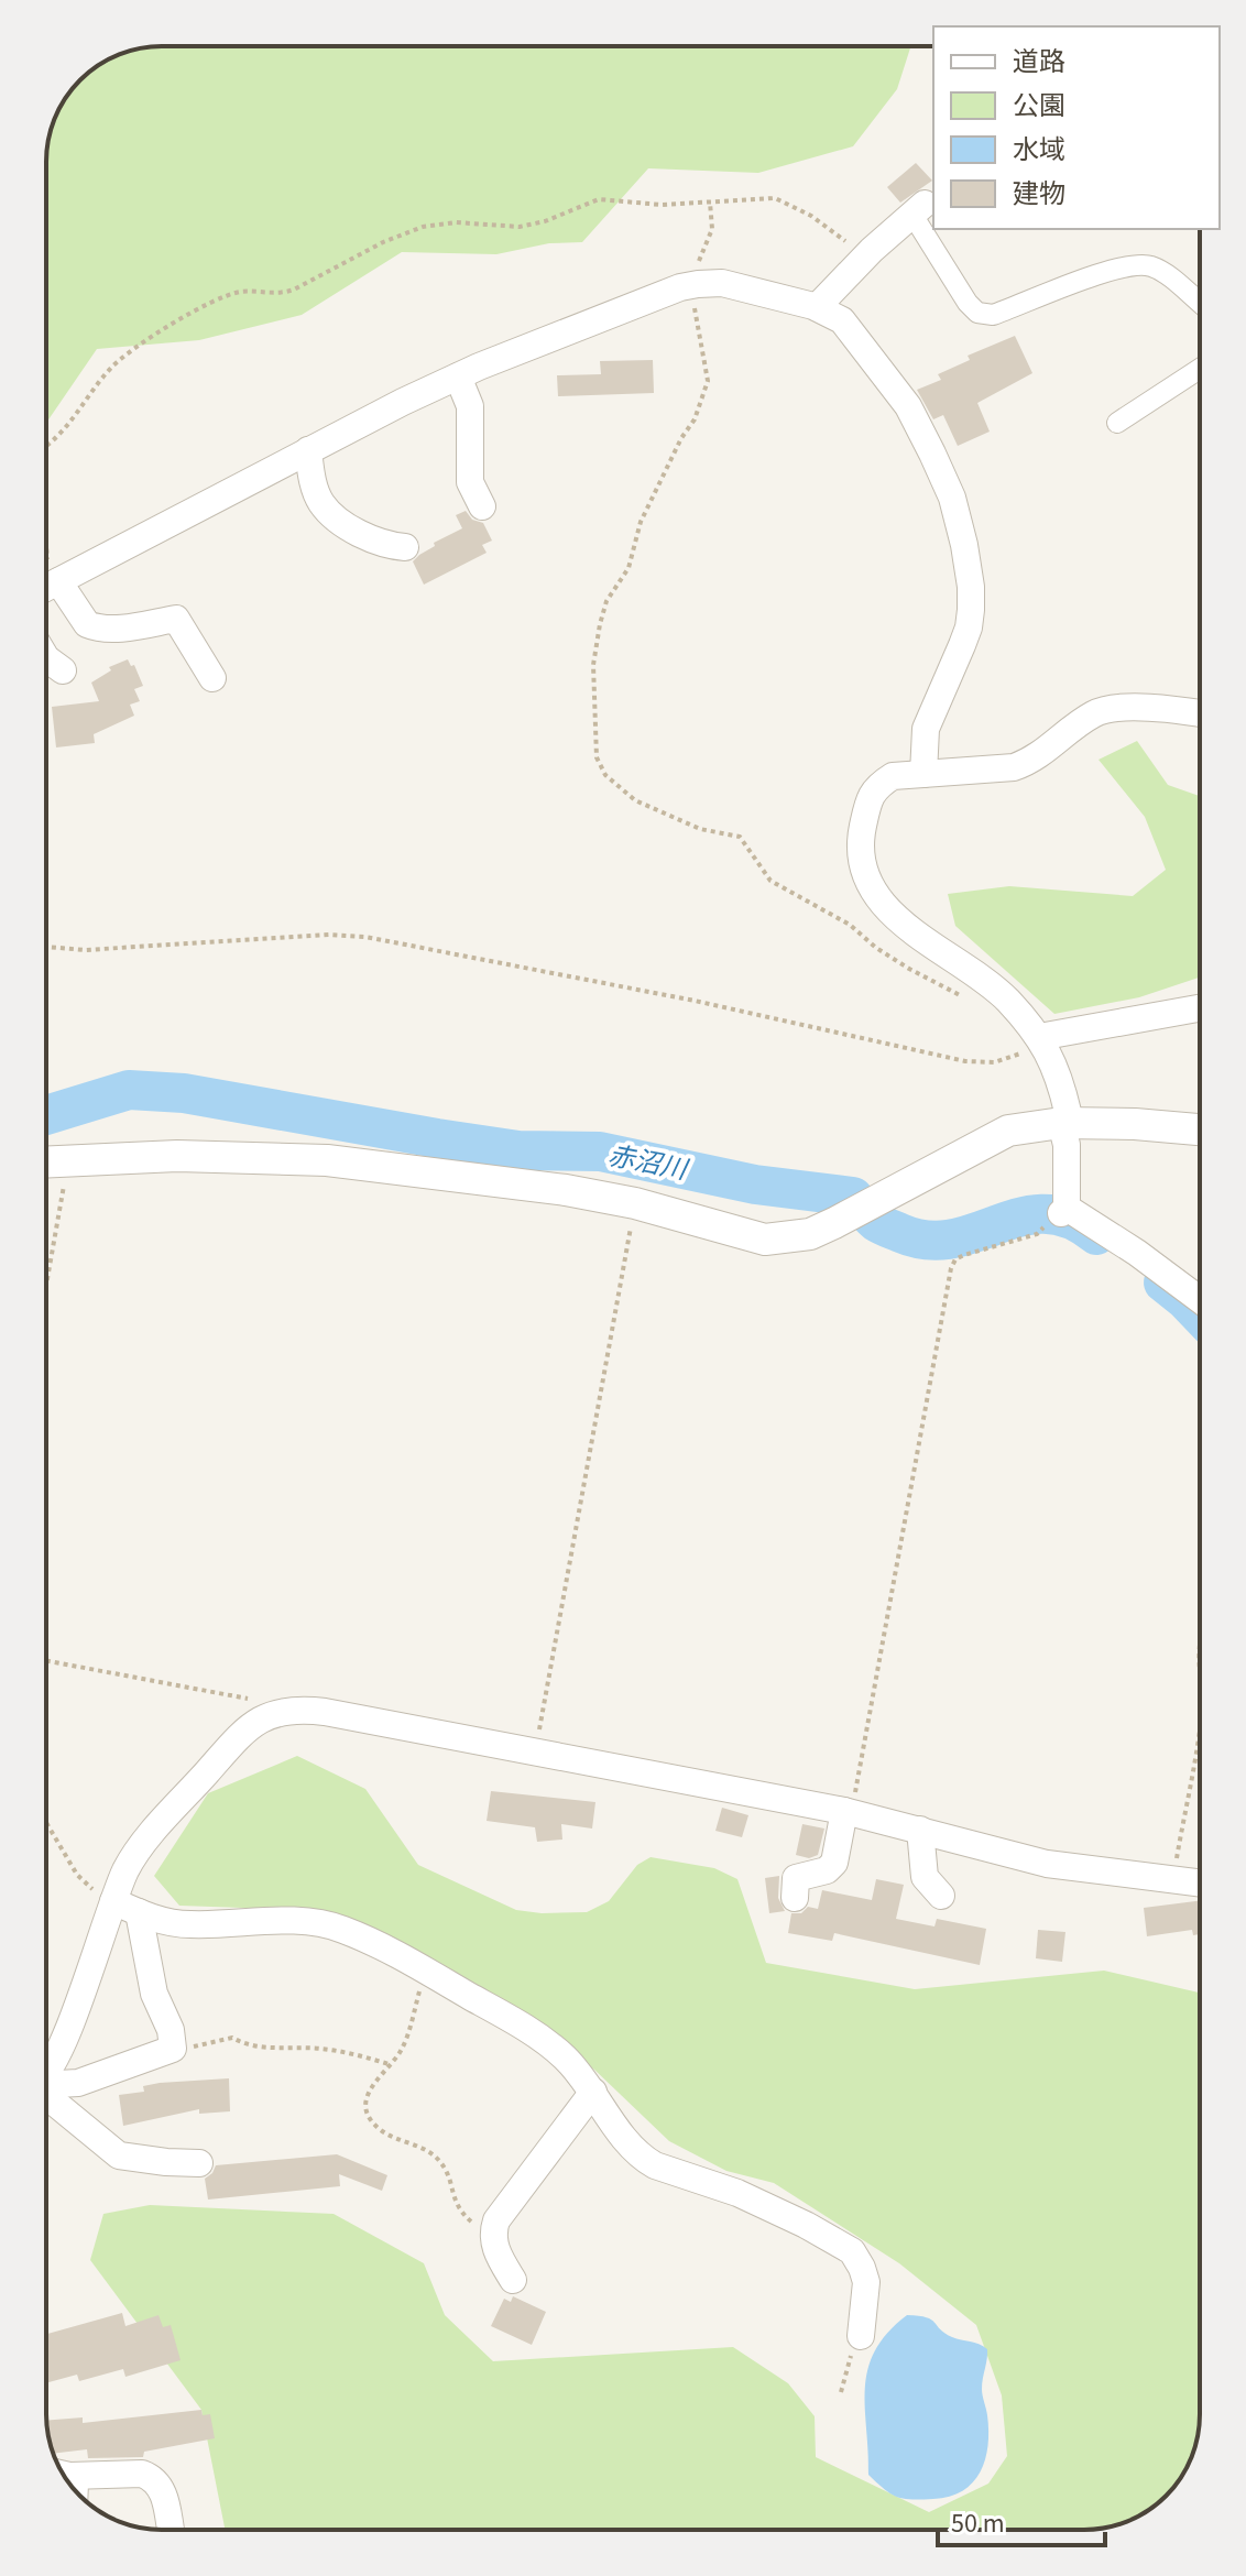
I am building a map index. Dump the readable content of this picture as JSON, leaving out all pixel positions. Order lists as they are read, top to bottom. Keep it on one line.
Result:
{"water":["赤沼川"],"legend":["道路","公園","水域","建物"],"scale_bar":"50 m"}
